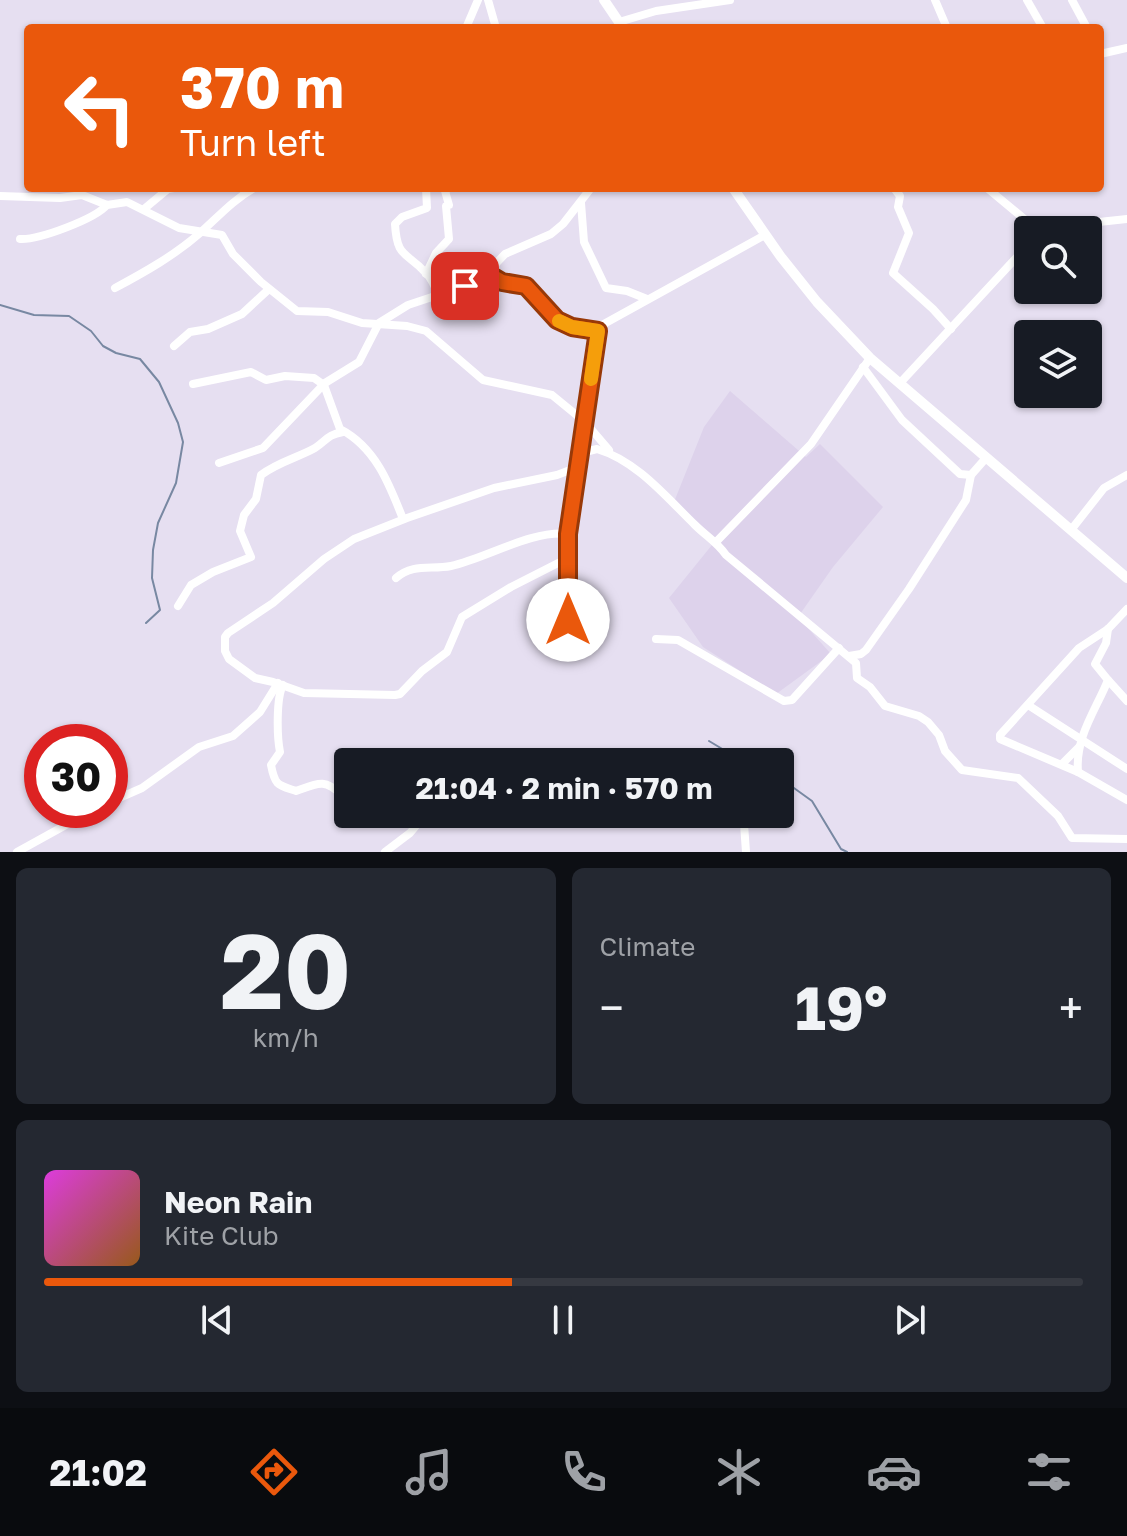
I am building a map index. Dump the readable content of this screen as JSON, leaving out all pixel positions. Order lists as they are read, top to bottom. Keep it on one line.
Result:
{"page":{"turn":["370 m","Turn left"],"limit":"30","trip":"21:04 · 2 min · 570 m","tile":[["20","km/h"],"Climate"],"heat":["−","19°","+"],"song":["Neon Rain","Kite Club"],"tabs":"21:02"}}
